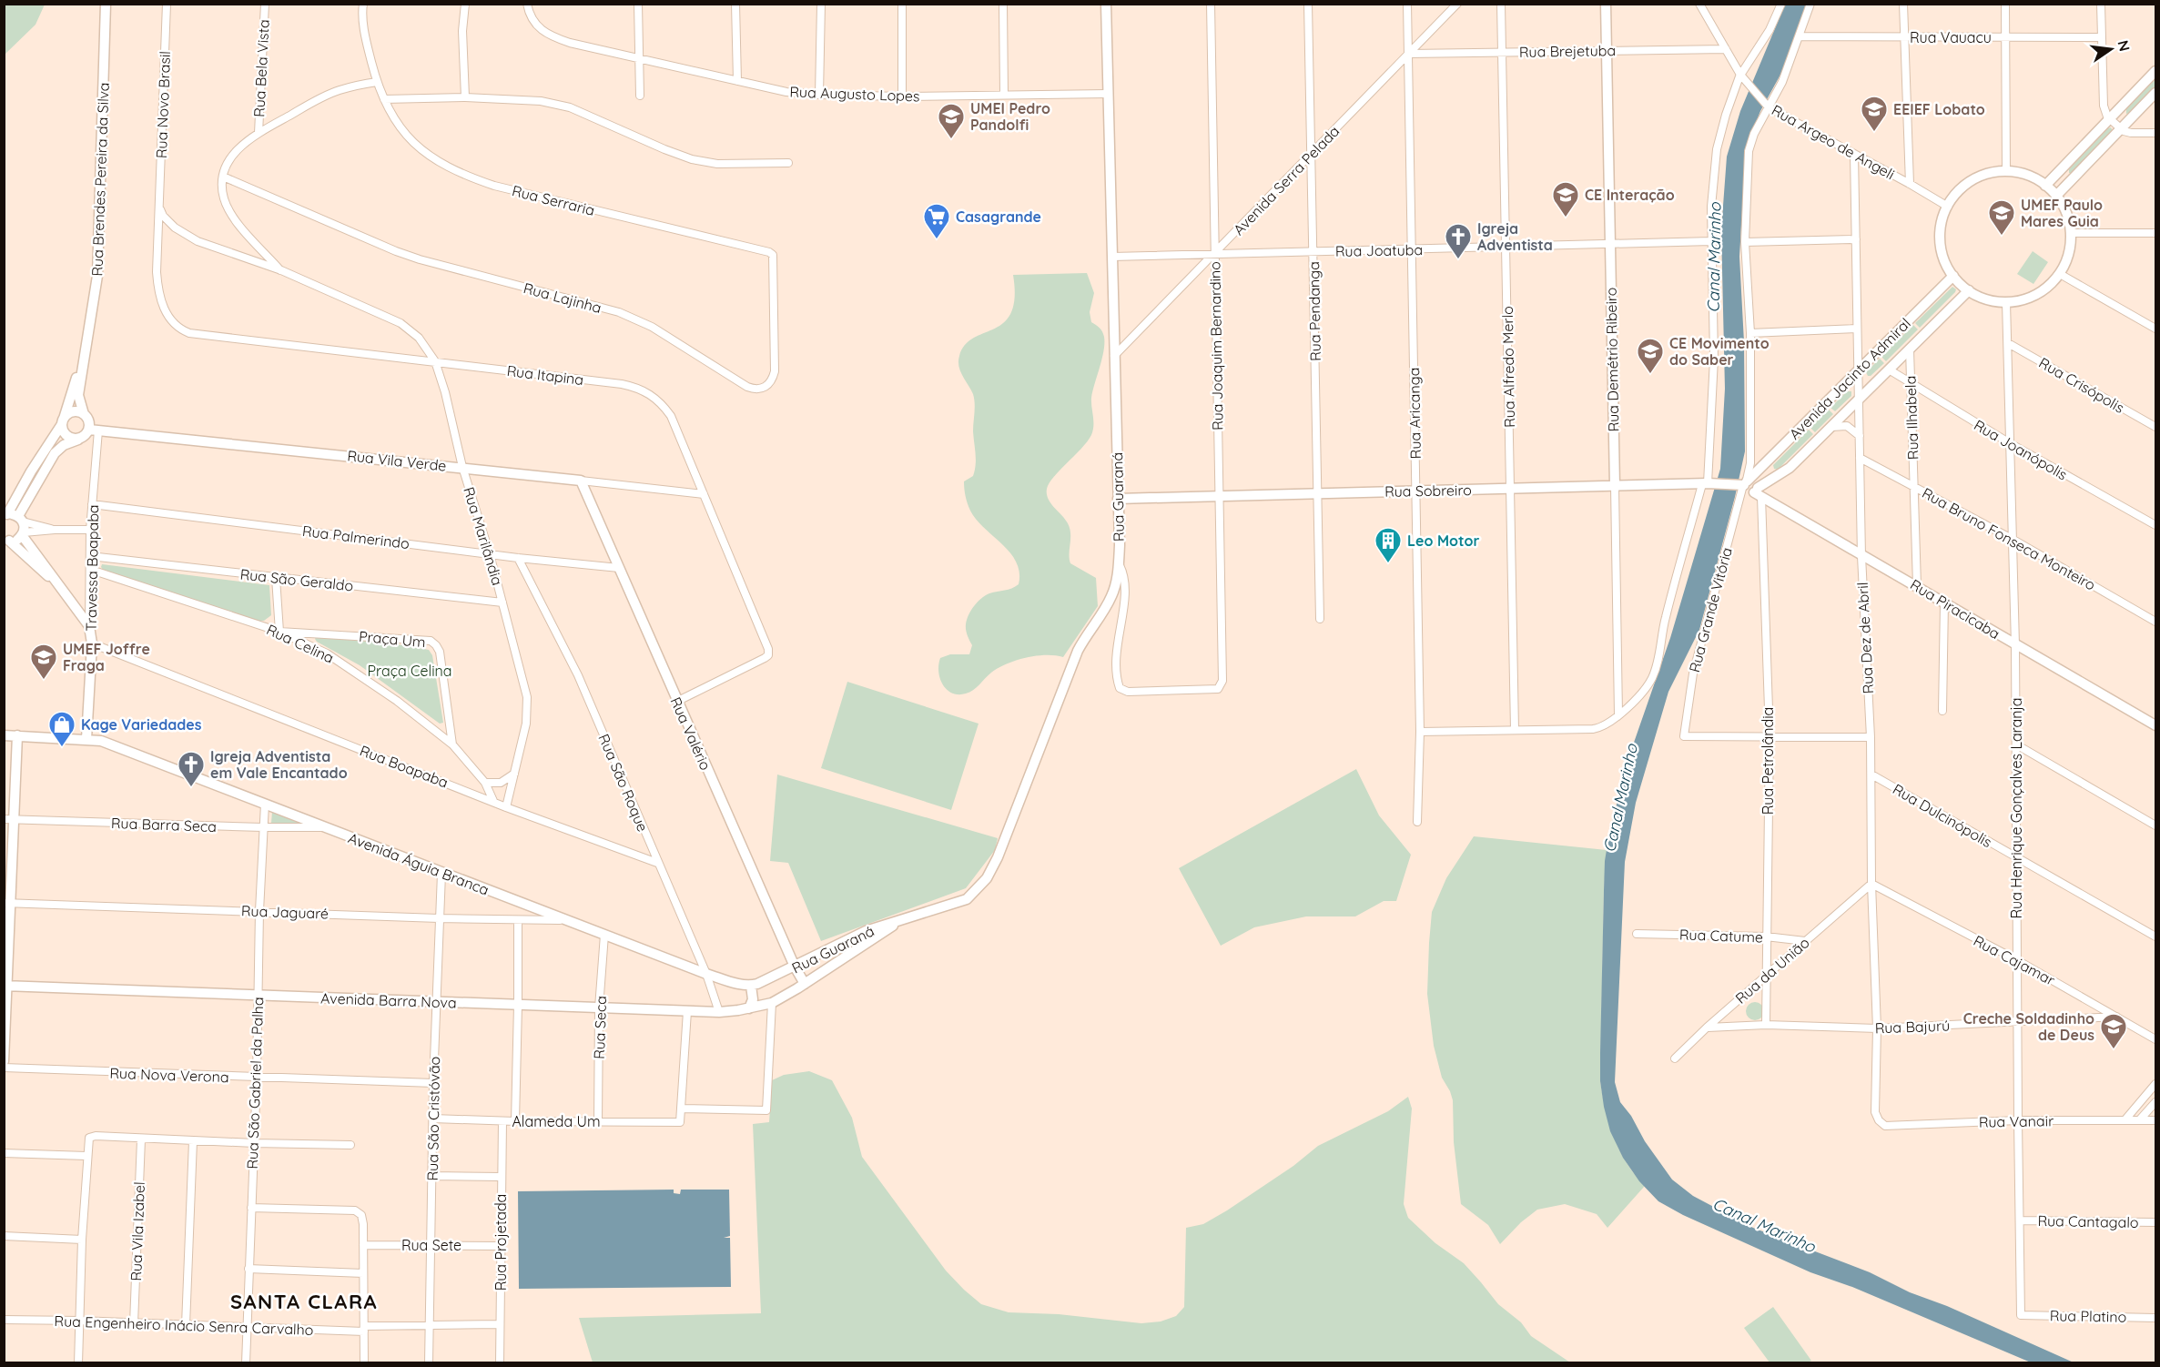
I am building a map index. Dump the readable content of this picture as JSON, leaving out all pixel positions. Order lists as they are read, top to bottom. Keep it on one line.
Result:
{"streets":{"street":["Rua Vauacu","Rua Brejetuba","Rua Bela Vista","Rua Augusto Lopes","Rua Novo Brasil","Rua Argeo de Angeli","Rua Brendes Pereira da Silva","Avenida Serra Pelada","Rua Serraria","Rua Joatuba","Rua Lajinha","Rua Pendanga","Rua Joaquim Bernardino","Rua Demétrio Ribeiro","Rua Alfredo Merlo","Rua Itapina","Avenida Jacinto Admiral","Rua Crisópolis","Rua Aricanga","Rua Ilhabela","Rua Joanópolis","Rua Vila Verde","Rua Sobreiro","Rua Guaraná","Rua Marilândia","Rua Palmerindo","Rua Bruno Fonseca Monteiro","Travessa Boapaba","Rua São Geraldo","Rua Piracicaba","Rua Grande Vitória","Rua Dez de Abril","Praça Um","Rua Celina","Rua Valério","Rua Petrolândia","Rua Boapaba","Rua São Roque","Rua Henrique Gonçalves Laranja","Rua Dulcinópolis","Rua Barra Seca","Avenida Águia Branca","Rua Jaguaré","Rua Catume","Rua Cajamar","Rua da União","Avenida Barra Nova","Rua Bajurú","Rua Seca","Rua Nova Verona","Rua São Gabriel da Palha","Rua São Cristóvão","Alameda Um","Rua Vanair","Rua Cantagalo","Rua Vila Izabel","Rua Projetada","Rua Sete","Rua Platino","Rua Engenheiro Inácio Senra Carvalho"]},"crossings":[["Rua Brejetuba","Rua Argeo de Angeli"],["Rua Brejetuba","Avenida Serra Pelada"],["Rua Brejetuba","Rua Demétrio Ribeiro"],["Rua Brejetuba","Rua Alfredo Merlo"],["Rua Brejetuba","Rua Aricanga"],["Rua Augusto Lopes","Rua Guaraná"],["Rua Novo Brasil","Rua Itapina"],["Rua Novo Brasil","Rua Marilândia"],["Rua Argeo de Angeli","Avenida Jacinto Admiral"],["Rua Argeo de Angeli","Rua Dez de Abril"],["Rua Argeo de Angeli","Rua Henrique Gonçalves Laranja"],["Rua Brendes Pereira da Silva","Rua Vila Verde"],["Rua Brendes Pereira da Silva","Travessa Boapaba"],["Avenida Serra Pelada","Rua Joatuba"],["Avenida Serra Pelada","Rua Pendanga"],["Avenida Serra Pelada","Rua Joaquim Bernardino"],["Avenida Serra Pelada","Rua Aricanga"],["Avenida Serra Pelada","Rua Guaraná"],["Rua Serraria","Rua Lajinha"],["Rua Joatuba","Rua Pendanga"],["Rua Joatuba","Rua Joaquim Bernardino"],["Rua Joatuba","Rua Demétrio Ribeiro"],["Rua Joatuba","Rua Alfredo Merlo"],["Rua Joatuba","Rua Aricanga"],["Rua Joatuba","Rua Guaraná"],["Rua Pendanga","Rua Sobreiro"],["Rua Joaquim Bernardino","Rua Sobreiro"],["Rua Joaquim Bernardino","Rua Guaraná"],["Rua Demétrio Ribeiro","Rua Sobreiro"],["Rua Alfredo Merlo","Rua Sobreiro"],["Rua Itapina","Rua Vila Verde"],["Rua Itapina","Rua Marilândia"],["Rua Itapina","Rua Valério"],["Avenida Jacinto Admiral","Rua Ilhabela"],["Avenida Jacinto Admiral","Rua Joanópolis"],["Avenida Jacinto Admiral","Rua Sobreiro"],["Avenida Jacinto Admiral","Rua Piracicaba"],["Avenida Jacinto Admiral","Rua Grande Vitória"],["Avenida Jacinto Admiral","Rua Dez de Abril"],["Avenida Jacinto Admiral","Rua Petrolândia"],["Avenida Jacinto Admiral","Rua Henrique Gonçalves Laranja"],["Rua Crisópolis","Rua Henrique Gonçalves Laranja"],["Rua Aricanga","Rua Sobreiro"],["Rua Ilhabela","Rua Joanópolis"],["Rua Ilhabela","Rua Bruno Fonseca Monteiro"],["Rua Ilhabela","Rua Piracicaba"],["Rua Joanópolis","Rua Henrique Gonçalves Laranja"],["Rua Vila Verde","Rua Marilândia"],["Rua Vila Verde","Travessa Boapaba"],["Rua Vila Verde","Rua Valério"],["Rua Sobreiro","Rua Guaraná"],["Rua Sobreiro","Rua Piracicaba"],["Rua Sobreiro","Rua Grande Vitória"],["Rua Guaraná","Rua Valério"],["Rua Guaraná","Avenida Águia Branca"],["Rua Guaraná","Avenida Barra Nova"],["Rua Marilândia","Rua Palmerindo"],["Rua Marilândia","Rua São Geraldo"],["Rua Marilândia","Rua Boapaba"],["Rua Palmerindo","Travessa Boapaba"],["Rua Palmerindo","Rua Valério"],["Rua Palmerindo","Rua São Roque"],["Rua Bruno Fonseca Monteiro","Rua Dez de Abril"],["Rua Bruno Fonseca Monteiro","Rua Henrique Gonçalves Laranja"],["Travessa Boapaba","Rua São Geraldo"],["Travessa Boapaba","Rua Celina"],["Travessa Boapaba","Rua Boapaba"],["Travessa Boapaba","Avenida Águia Branca"],["Rua Piracicaba","Rua Grande Vitória"],["Rua Piracicaba","Rua Dez de Abril"],["Rua Piracicaba","Rua Petrolândia"],["Rua Piracicaba","Rua Henrique Gonçalves Laranja"],["Rua Grande Vitória","Rua Petrolândia"],["Rua Dez de Abril","Rua Dulcinópolis"],["Rua Dez de Abril","Rua Cajamar"],["Rua Dez de Abril","Rua da União"],["Rua Dez de Abril","Rua Bajurú"],["Rua Dez de Abril","Rua Vanair"],["Praça Um","Rua Celina"],["Rua Celina","Rua Boapaba"],["Rua Petrolândia","Rua Catume"],["Rua Petrolândia","Rua da União"],["Rua Petrolândia","Rua Bajurú"],["Rua Boapaba","Rua São Roque"],["Rua São Roque","Avenida Águia Branca"],["Rua São Roque","Avenida Barra Nova"],["Rua Henrique Gonçalves Laranja","Rua Dulcinópolis"],["Rua Henrique Gonçalves Laranja","Rua Cajamar"],["Rua Henrique Gonçalves Laranja","Rua Bajurú"],["Rua Henrique Gonçalves Laranja","Rua Vanair"],["Rua Henrique Gonçalves Laranja","Rua Cantagalo"],["Rua Henrique Gonçalves Laranja","Rua Platino"],["Rua Barra Seca","Avenida Águia Branca"],["Rua Barra Seca","Rua São Gabriel da Palha"],["Avenida Águia Branca","Rua Jaguaré"],["Avenida Águia Branca","Rua Seca"],["Avenida Águia Branca","Rua São Gabriel da Palha"],["Avenida Águia Branca","Rua São Cristóvão"],["Rua Jaguaré","Rua São Gabriel da Palha"],["Rua Jaguaré","Rua São Cristóvão"],["Rua Catume","Rua da União"],["Rua Cajamar","Rua da União"],["Rua Cajamar","Rua Bajurú"],["Rua da União","Rua Bajurú"],["Avenida Barra Nova","Rua Seca"],["Avenida Barra Nova","Rua São Gabriel da Palha"],["Avenida Barra Nova","Rua São Cristóvão"],["Rua Seca","Alameda Um"],["Rua Nova Verona","Rua São Gabriel da Palha"],["Rua Nova Verona","Rua São Cristóvão"],["Rua São Gabriel da Palha","Rua Engenheiro Inácio Senra Carvalho"],["Rua São Cristóvão","Alameda Um"],["Rua São Cristóvão","Rua Sete"],["Rua São Cristóvão","Rua Engenheiro Inácio Senra Carvalho"],["Alameda Um","Rua Projetada"],["Rua Vila Izabel","Rua Engenheiro Inácio Senra Carvalho"],["Rua Projetada","Rua Sete"],["Rua Projetada","Rua Engenheiro Inácio Senra Carvalho"]],"districts":["SANTA CLARA"],"water":["Canal Marinho"],"parks":["Praça Celina"],"places":{"school or university":["EEIEF Lobato","UMEI Pedro Pandolfi","CE Interação","UMEF Paulo Mares Guia","CE Movimento do Saber","UMEF Joffre Fraga","Creche Soldadinho de Deus"],"supermarket":["Casagrande"],"church":["Igreja Adventista","Igreja Adventista em Vale Encantado"],"building":["Leo Motor"],"shop":["Kage Variedades"]},"north":"right"}
